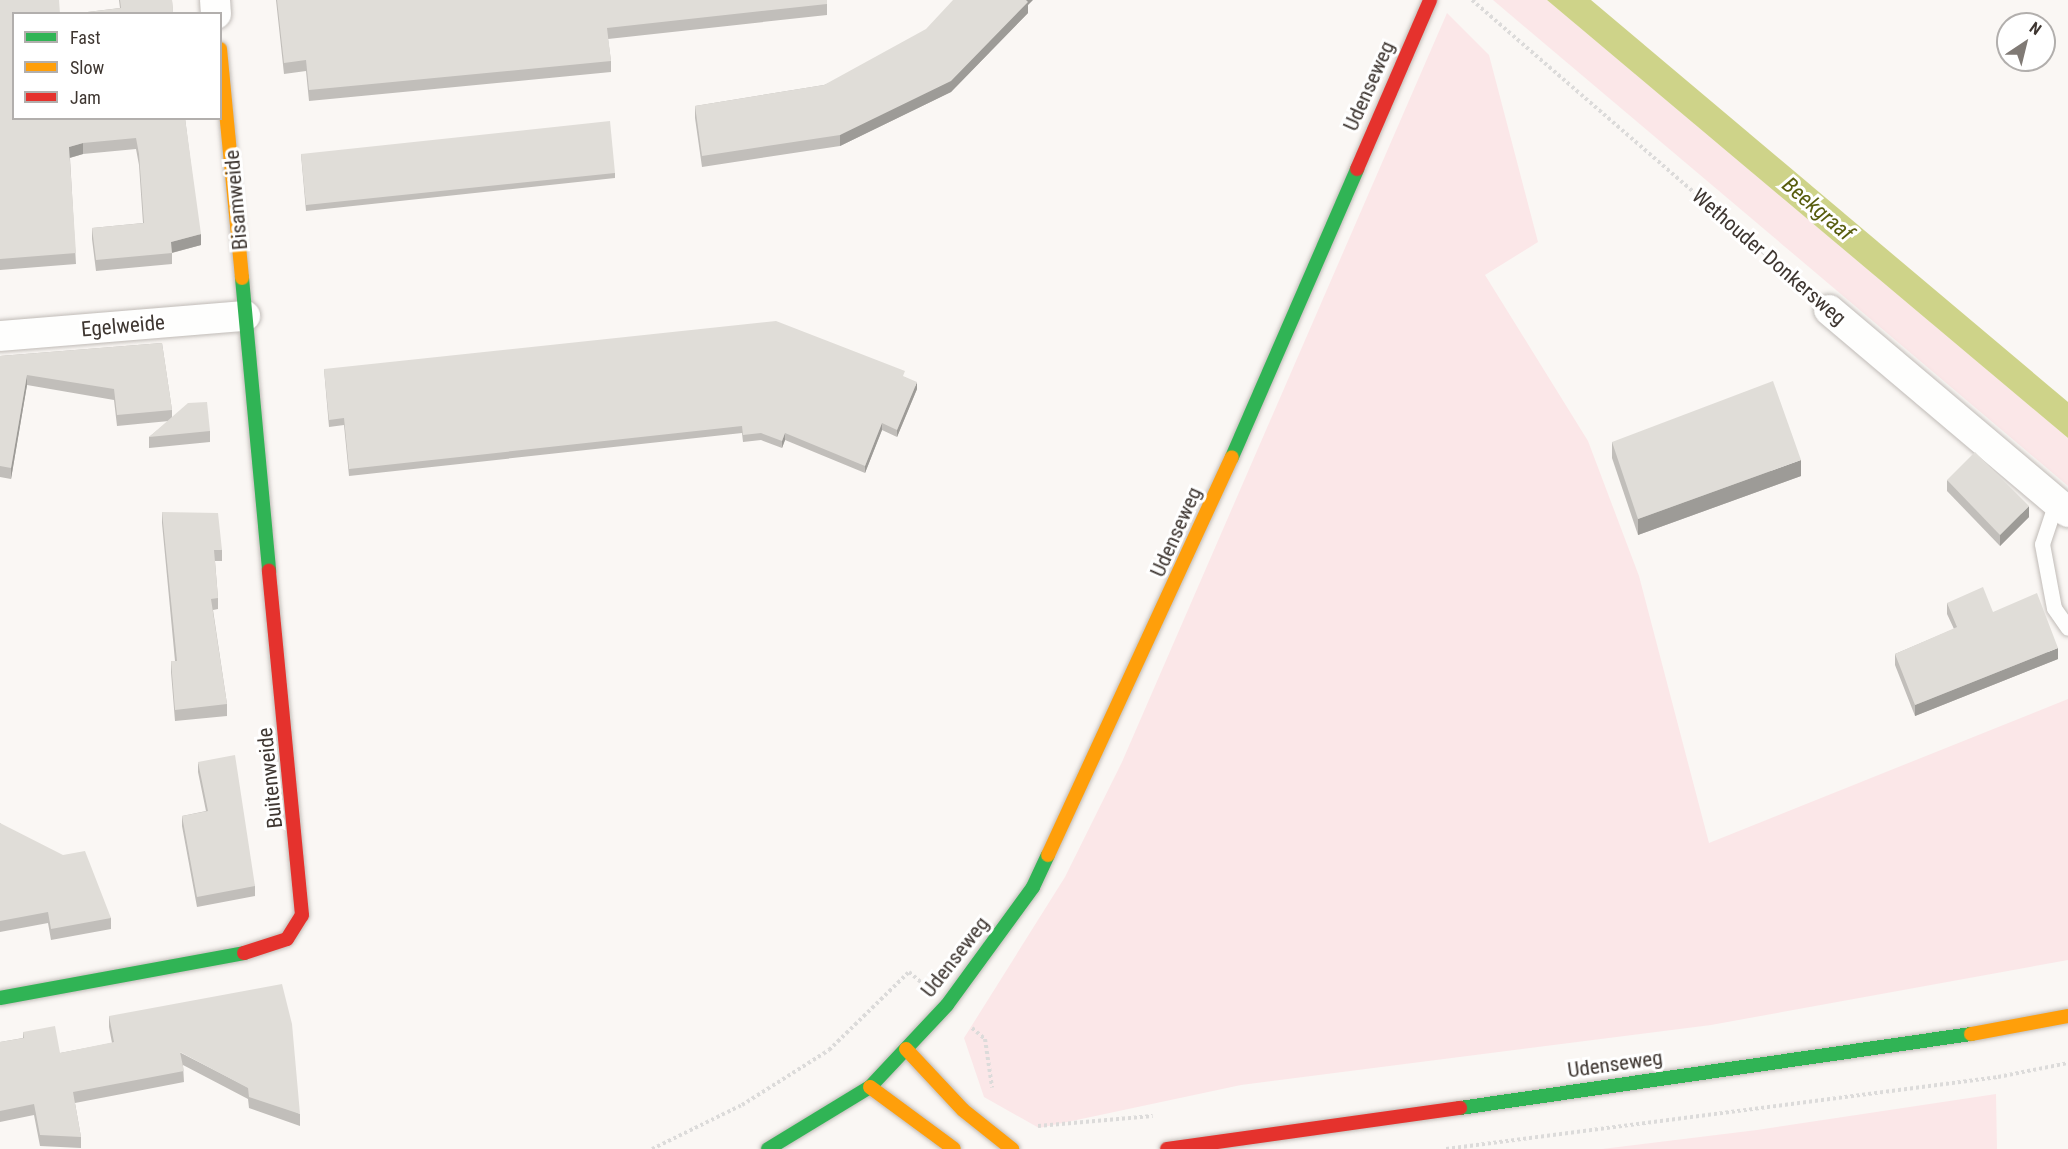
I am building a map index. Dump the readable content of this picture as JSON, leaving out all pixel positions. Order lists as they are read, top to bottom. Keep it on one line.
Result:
{"streets":{"street":["Udenseweg","Bisamweide","Wethouder Donkersweg","Egelweide","Buitenweide"]},"crossings":[["Bisamweide","Egelweide"],["Bisamweide","Buitenweide"],["Egelweide","Buitenweide"]],"water":["Beekgraaf"],"legend":["Fast","Slow","Jam"],"north":"top right"}
